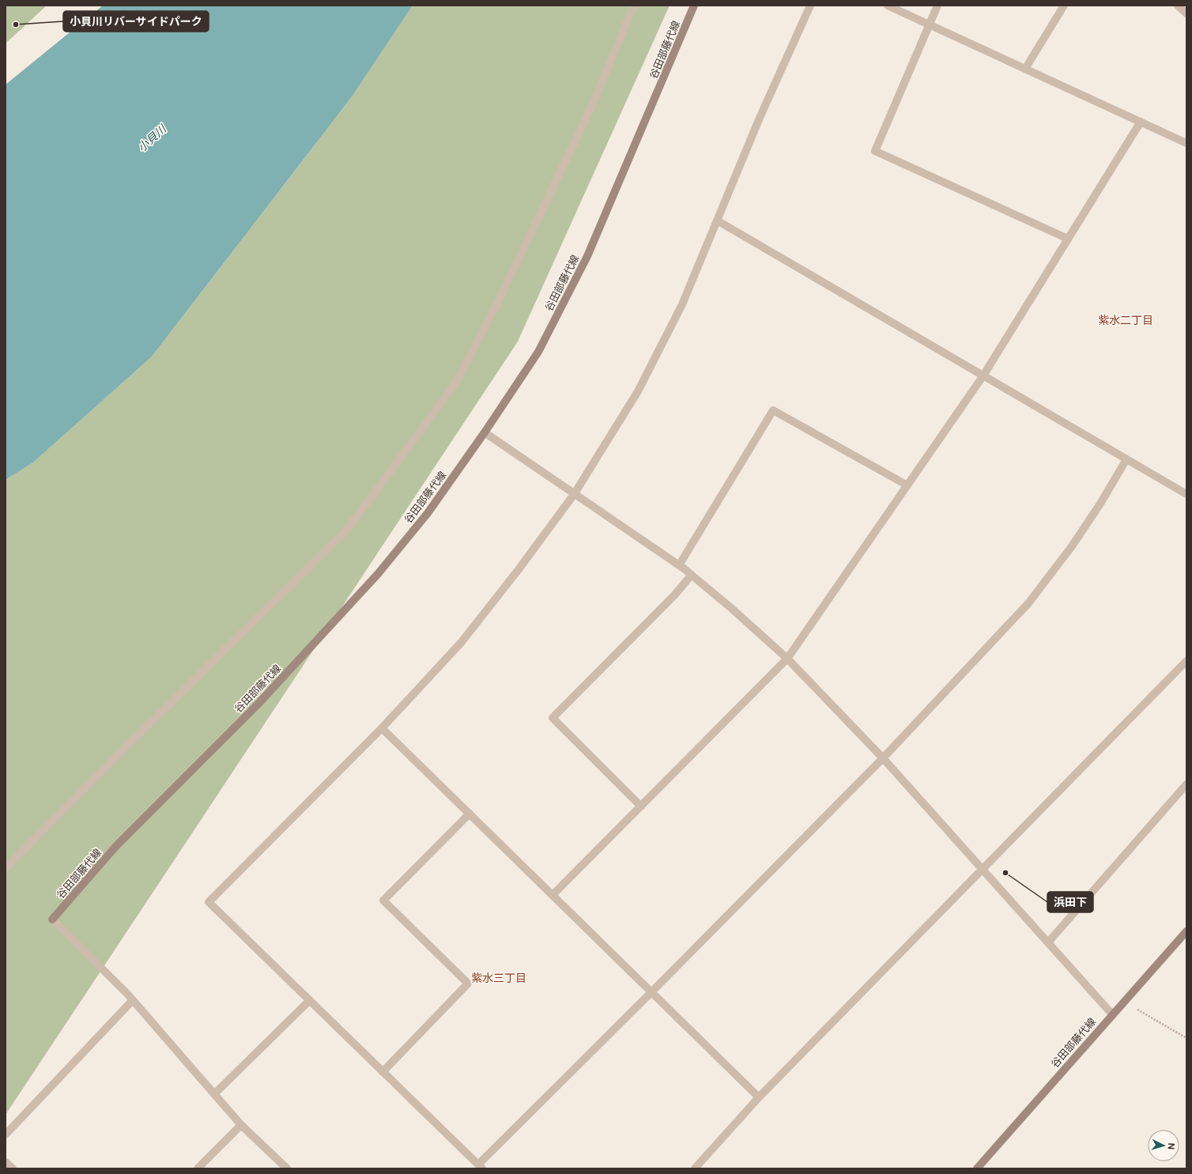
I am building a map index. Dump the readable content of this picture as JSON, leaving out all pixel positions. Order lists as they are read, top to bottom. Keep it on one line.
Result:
{"streets":{"main road":["谷田部藤代線"]},"districts":["紫水二丁目","紫水三丁目"],"water":["小貝川"],"places":["小貝川リバーサイドパーク","浜田下"],"north":"right"}
